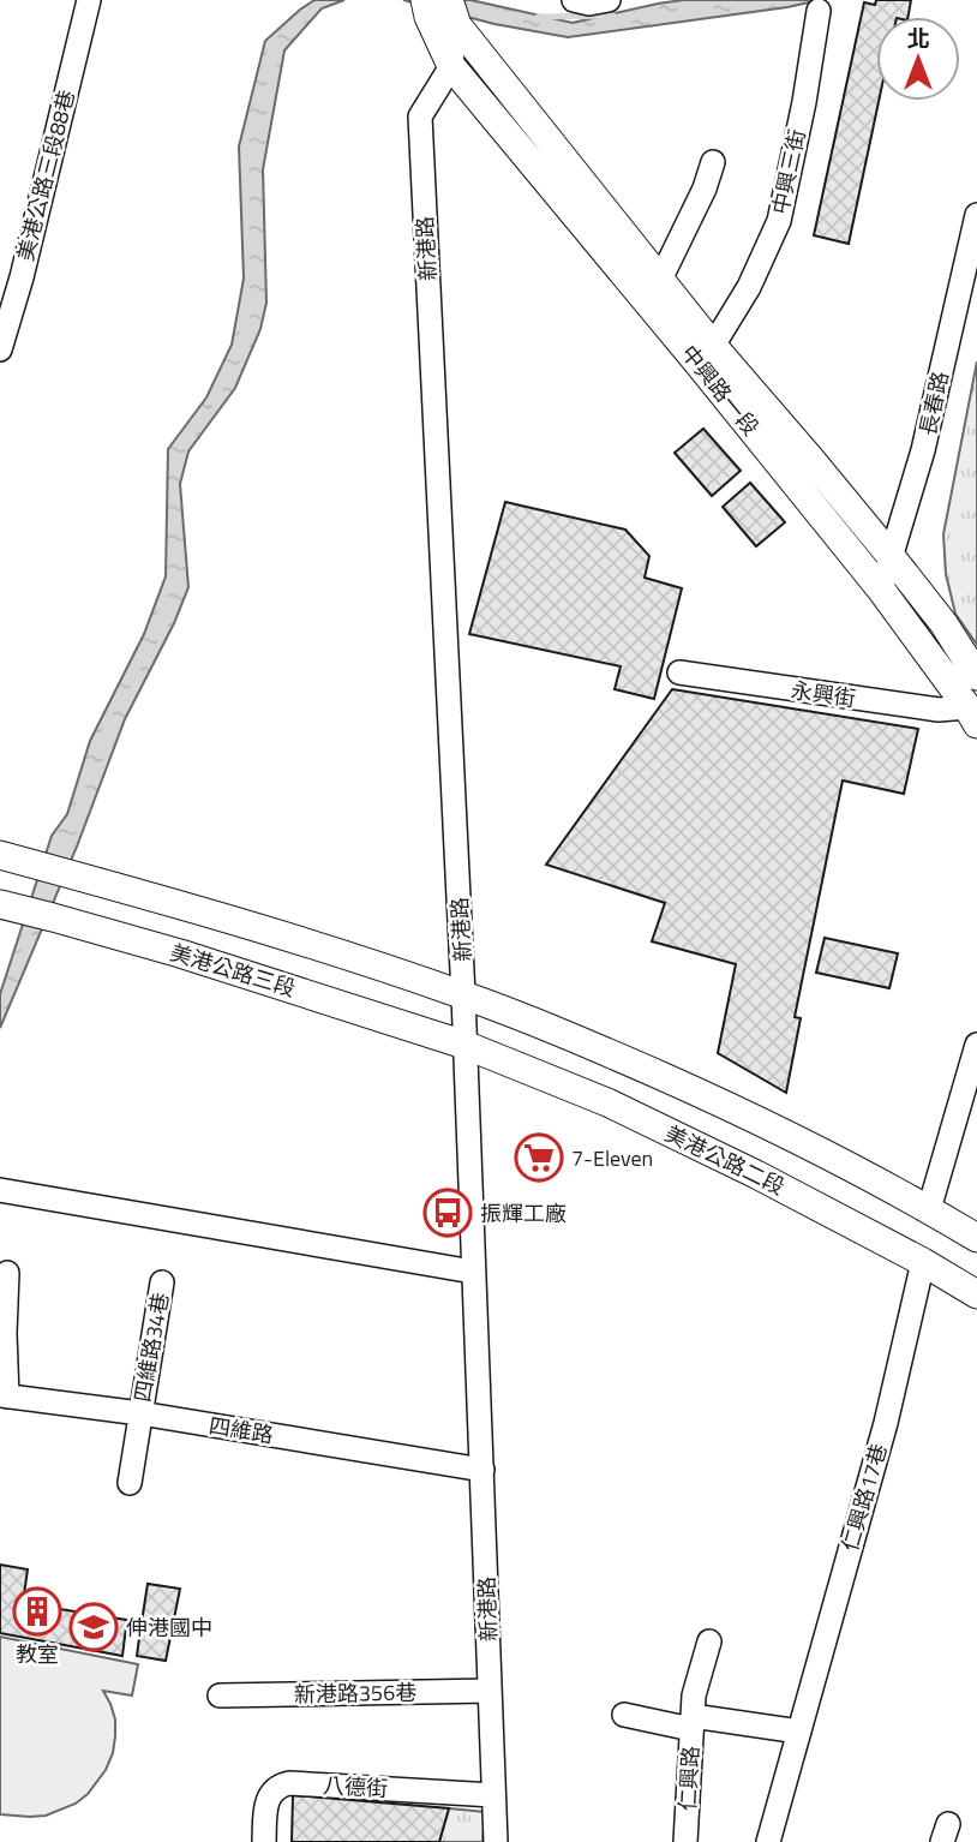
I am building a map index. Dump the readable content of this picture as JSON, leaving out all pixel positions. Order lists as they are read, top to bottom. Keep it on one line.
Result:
{"streets":{"main road":["中興路一段","美港公路三段","美港公路二段"],"street":["中興三街","美港公路三段88巷","新港路","長春路","永興街","四維路34巷","四維路","仁興路17巷","新港路356巷","仁興路","八德街"]},"crossings":[["中興三街","中興路一段"],["新港路","中興路一段"],["新港路","美港公路三段"],["新港路","美港公路二段"],["新港路","四維路"],["新港路","新港路356巷"],["新港路","八德街"],["中興路一段","長春路"],["中興路一段","永興街"],["美港公路三段","美港公路二段"],["美港公路二段","仁興路17巷"],["四維路34巷","四維路"],["仁興路17巷","仁興路"]],"places":{"supermarket":["7-Eleven"],"bus stop":["振輝工廠"],"building":["教室"],"school or university":["伸港國中"]},"north":"top"}
